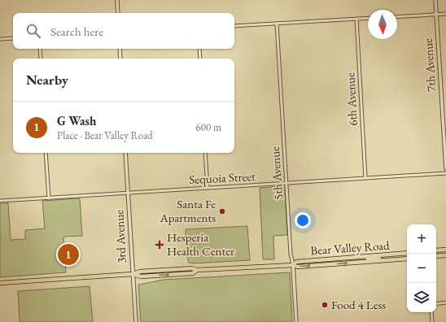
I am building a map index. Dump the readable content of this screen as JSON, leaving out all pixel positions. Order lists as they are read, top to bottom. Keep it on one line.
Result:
{"streets":{"main road":["Bear Valley Road"],"street":["7th Avenue","6th Avenue","5th Avenue","Sequoia Street","3rd Avenue"]},"crossings":[["6th Avenue","Sequoia Street"],["5th Avenue","Sequoia Street"],["5th Avenue","Bear Valley Road"],["Sequoia Street","3rd Avenue"],["3rd Avenue","Bear Valley Road"]],"places":{"other":["Santa Fe Apartments","Food 4 Less"],"health":["Hesperia Health Center"]},"north":"bottom","page":{"search":"Search here","heading":"Nearby","list":[{"mark":"1","name":"G Wash","note":"Place · Bear Valley Road","value":"600 m"}],"map_buttons":["+","−"],"pins":"1"}}
